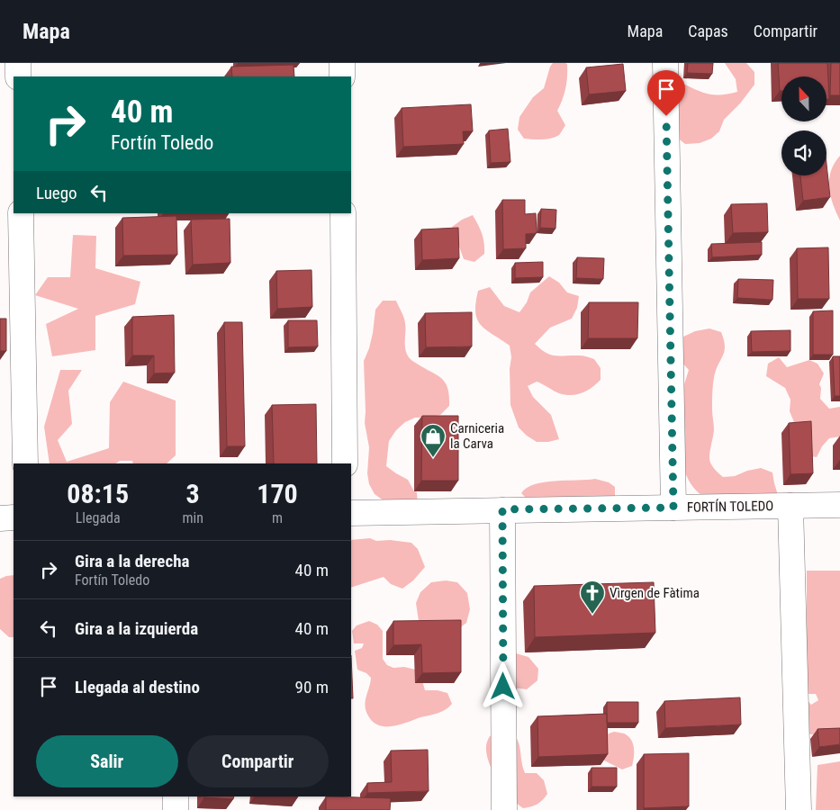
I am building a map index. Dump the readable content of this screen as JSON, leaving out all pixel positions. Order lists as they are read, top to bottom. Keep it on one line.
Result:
{"streets":{"street":["FORTÍN TOLEDO"]},"places":{"shop":["Carniceria la Carva"],"church":["Vìrgen de Fàtima"]},"north":"top","page":{"header":"Mapa","nav":["Mapa","Capas","Compartir"],"turn":["40 m","Fortín Toledo"],"then":"Luego","eta":["08:15","Llegada","3","min","170","m"],"list":[{"name":"Gira a la derecha","note":"Fortín Toledo","value":"40 m"},{"name":"Gira a la izquierda","value":"40 m"},{"name":"Llegada al destino","value":"90 m"}],"buttons":["Salir","Compartir"]}}
